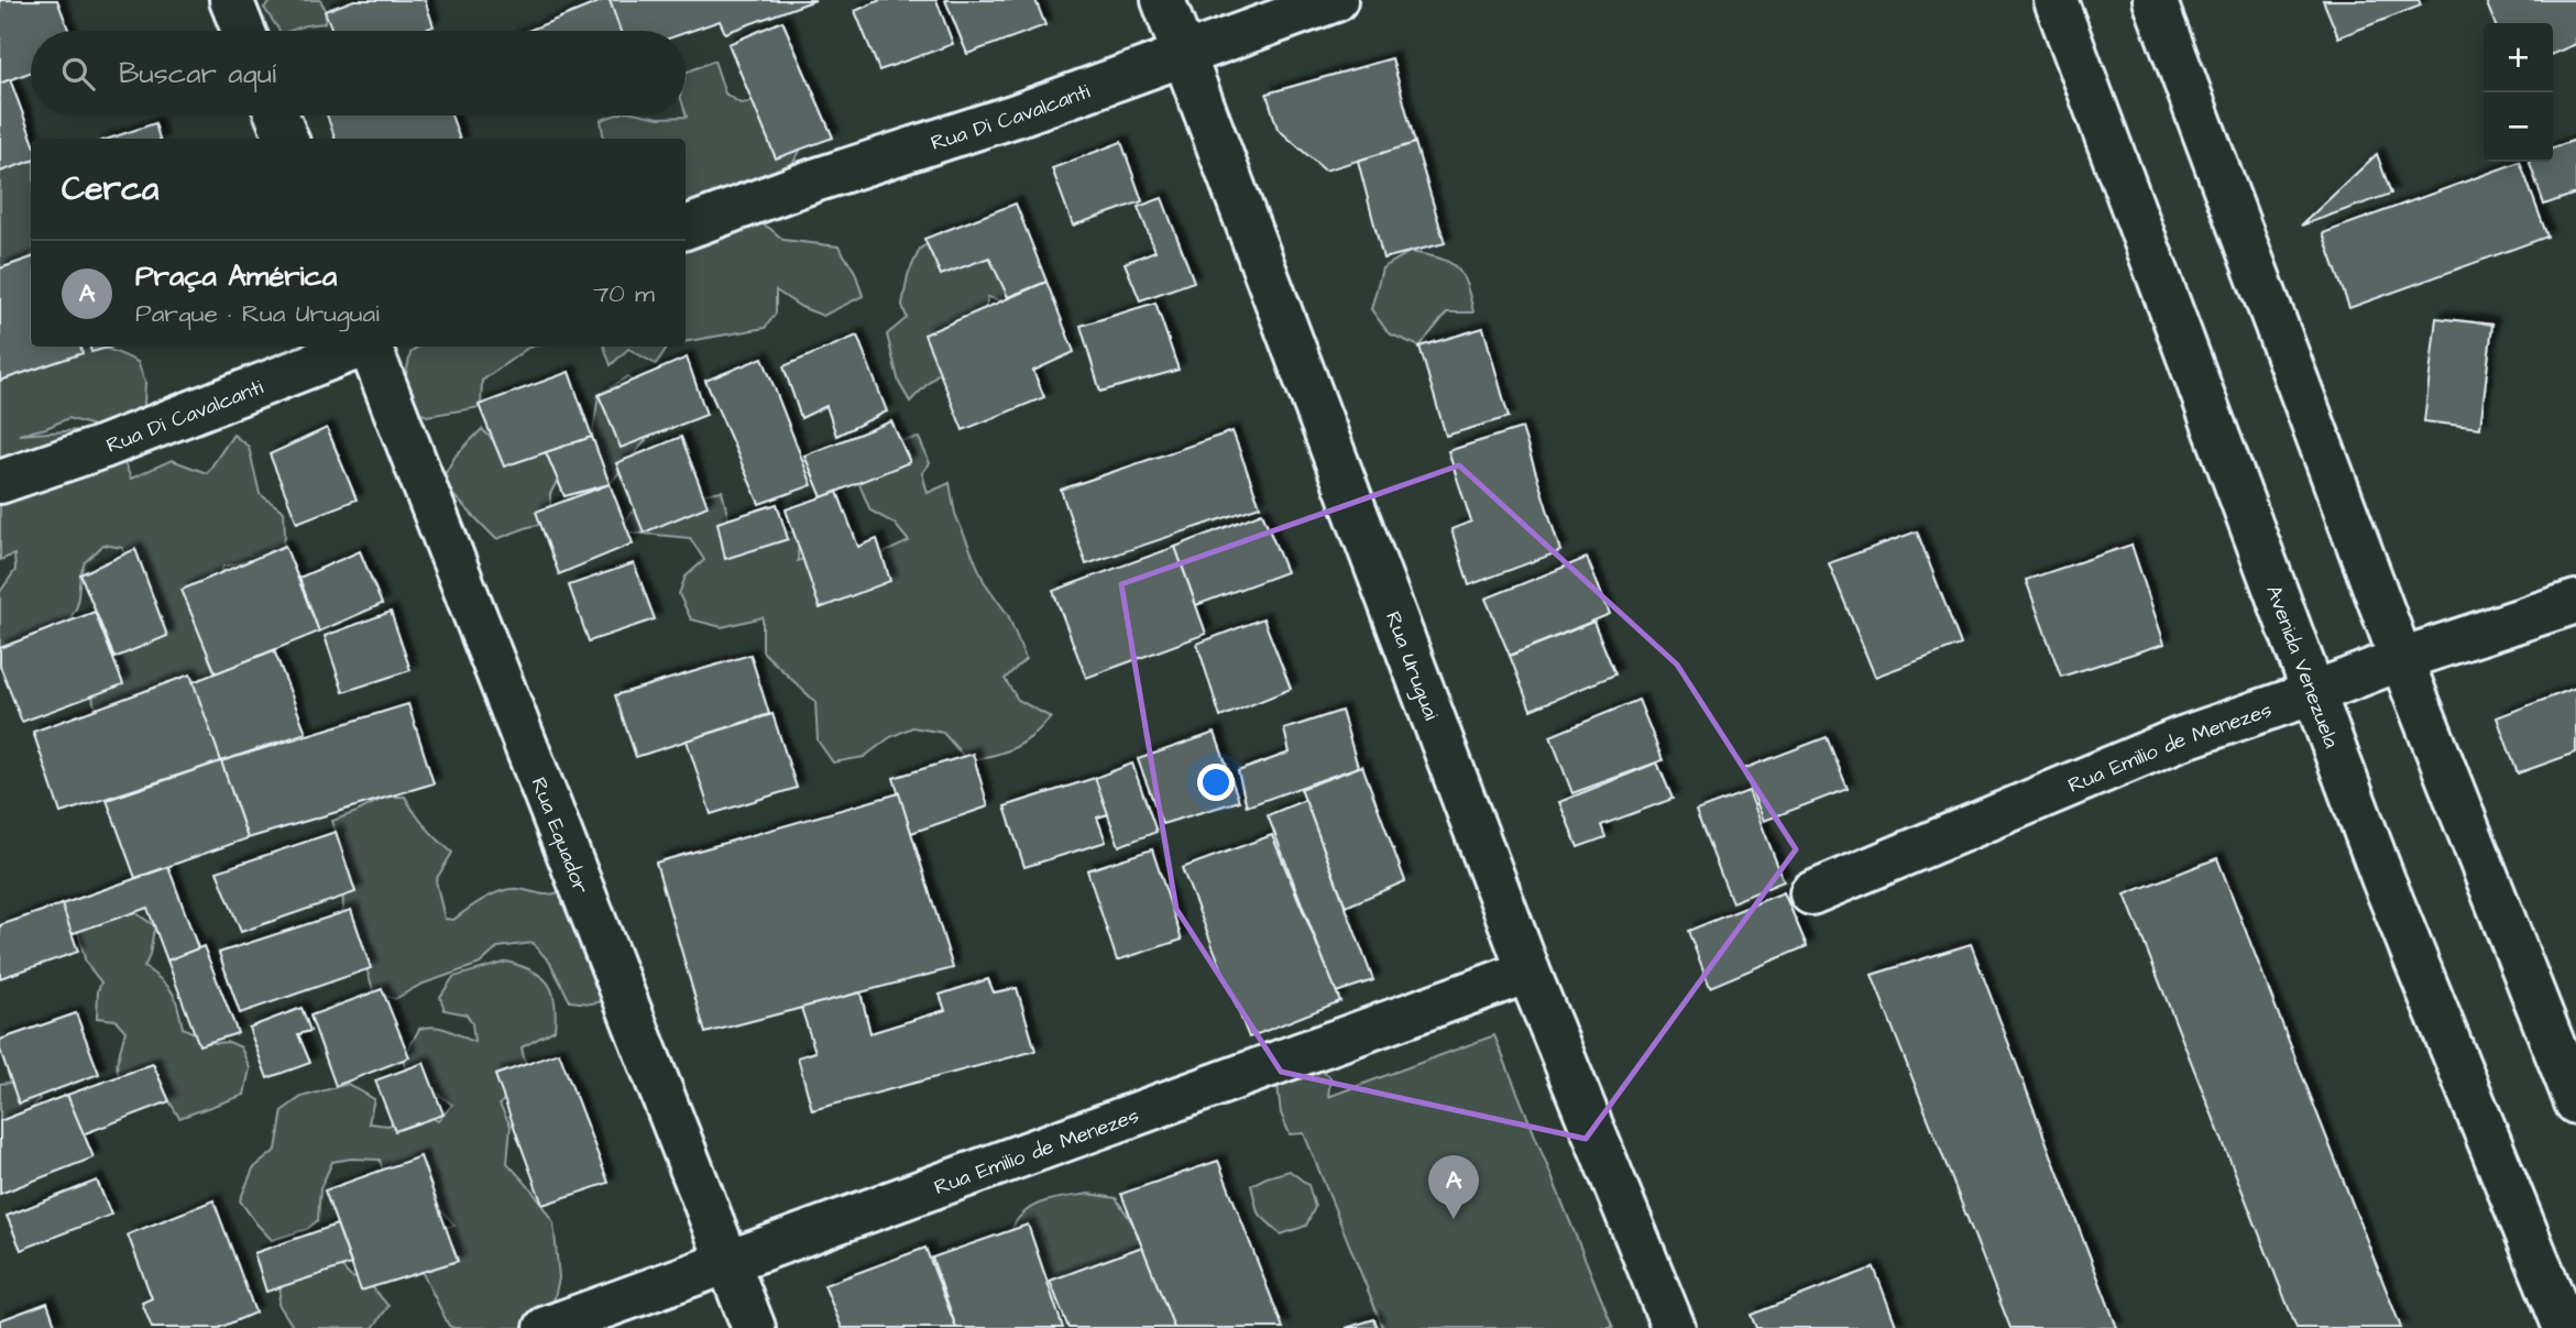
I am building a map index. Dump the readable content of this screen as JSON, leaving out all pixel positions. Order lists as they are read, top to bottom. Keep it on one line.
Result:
{"streets":{"street":["Rua Di Cavalcanti","Rua Uruguai","Avenida Venezuela","Rua Emilio de Menezes","Rua Equador"]},"crossings":[["Rua Di Cavalcanti","Rua Uruguai"],["Rua Uruguai","Rua Emilio de Menezes"],["Avenida Venezuela","Rua Emilio de Menezes"],["Rua Emilio de Menezes","Rua Equador"]],"page":{"map_buttons":["+","−"],"search":"Buscar aquí","heading":"Cerca","list":[{"mark":"A","name":"Praça América","note":"Parque · Rua Uruguai","value":"70 m"}],"pins":"A"}}
